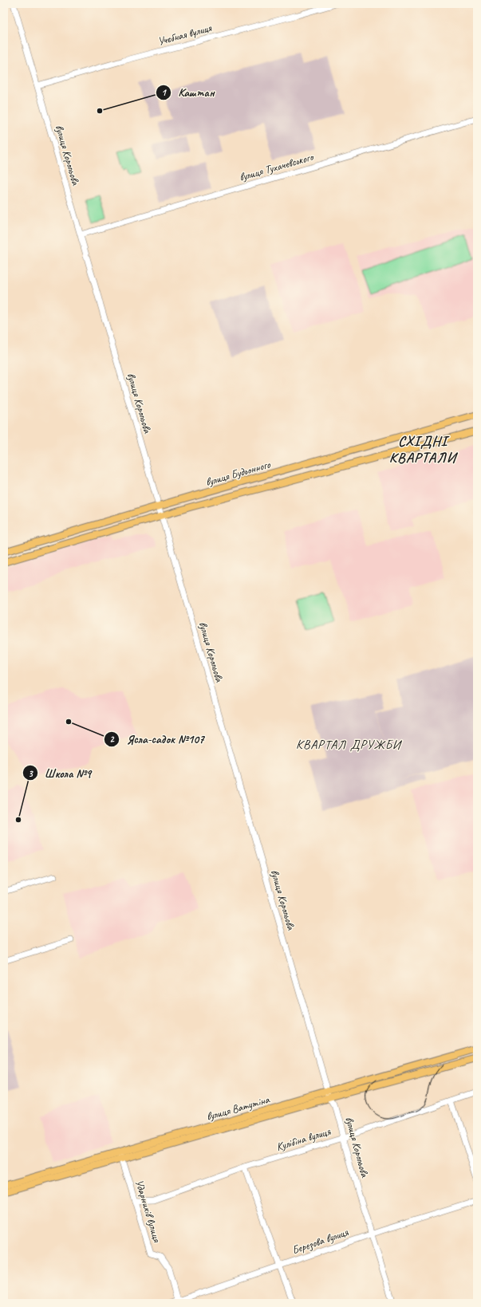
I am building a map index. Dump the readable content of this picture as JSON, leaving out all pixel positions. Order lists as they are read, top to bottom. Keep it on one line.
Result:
{"streets":{"main road":["вулиця Будьонного","вулиця Ватутіна"],"street":["Учєбная вулиця","вулиця Корольова","вулиця Тухачевського","Кулібіна вулиця","Ударників вулиця","Березова вулиця"]},"crossings":[["Учєбная вулиця","вулиця Корольова"],["вулиця Корольова","вулиця Тухачевського"],["вулиця Корольова","вулиця Будьонного"],["вулиця Корольова","вулиця Ватутіна"],["вулиця Корольова","Кулібіна вулиця"],["вулиця Корольова","Березова вулиця"],["вулиця Ватутіна","Ударників вулиця"],["Кулібіна вулиця","Ударників вулиця"],["Ударників вулиця","Березова вулиця"]],"districts":["СХІДНІ КВАРТАЛИ","КВАРТАЛ ДРУЖБИ"],"places":["Каштан","Ясла-садок №107","Школа №9"]}
